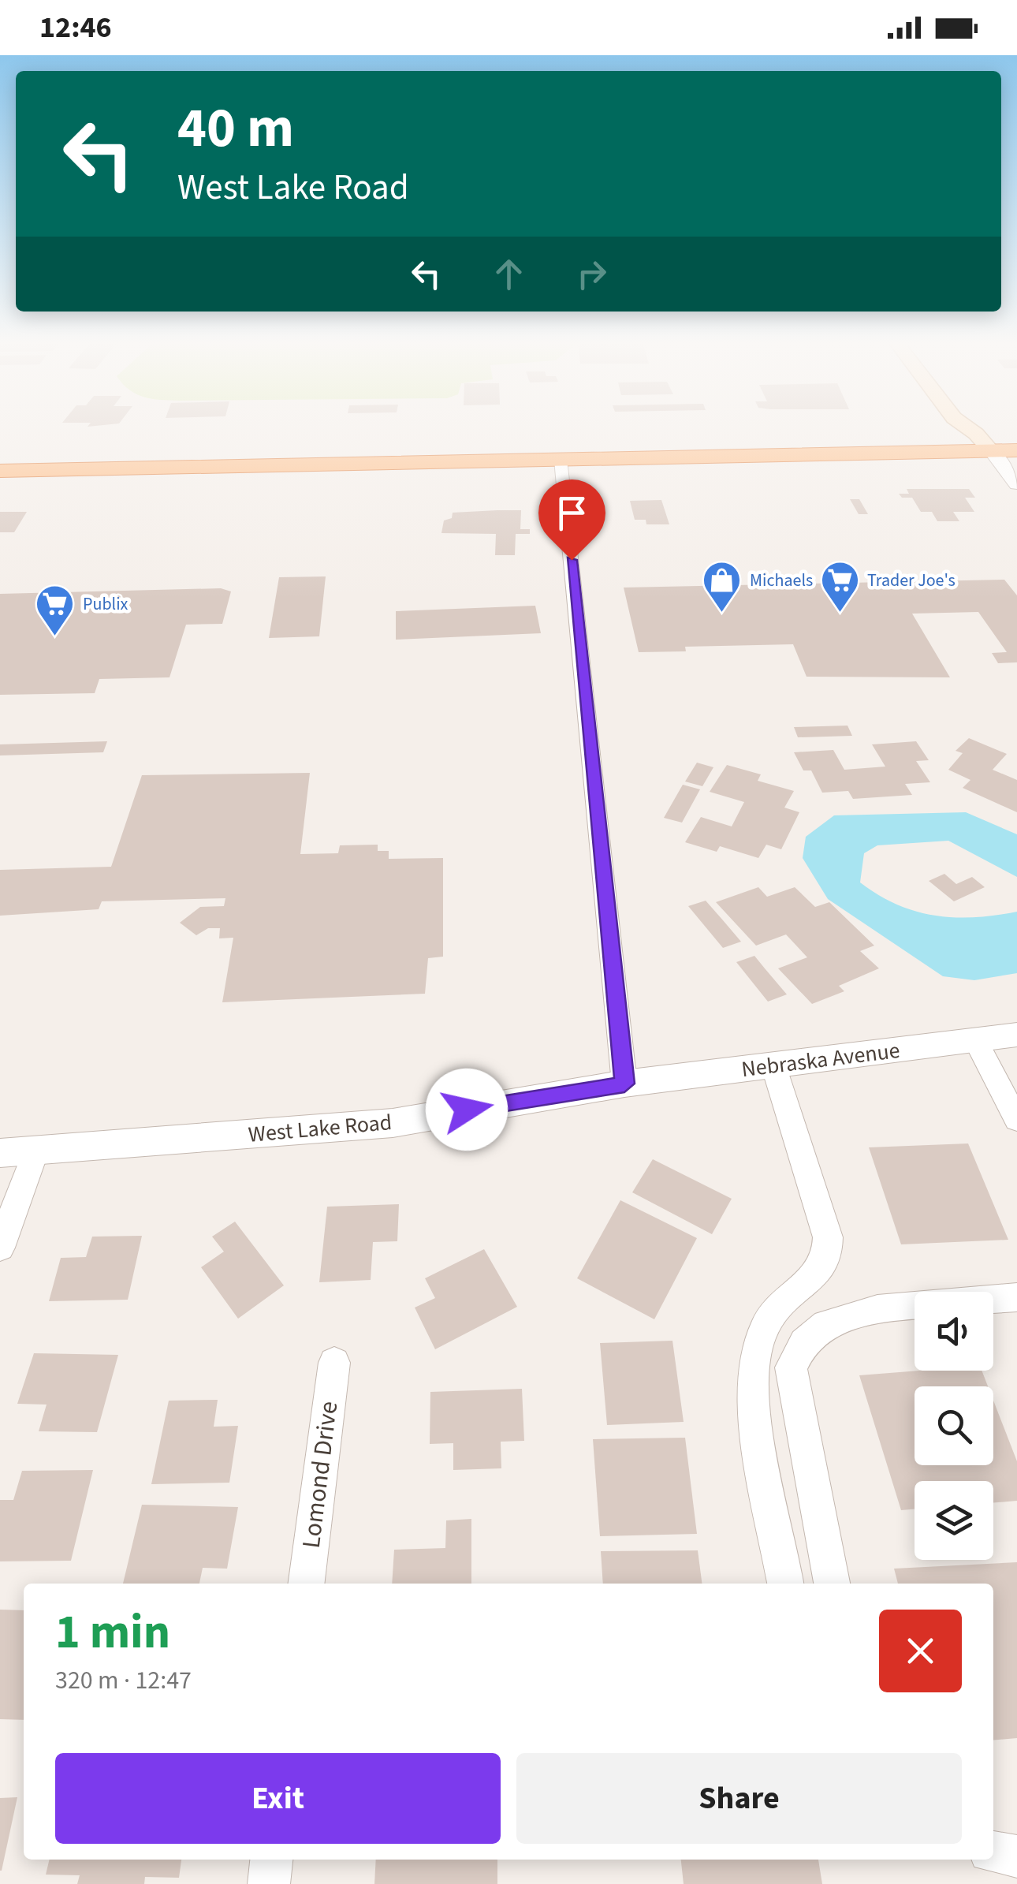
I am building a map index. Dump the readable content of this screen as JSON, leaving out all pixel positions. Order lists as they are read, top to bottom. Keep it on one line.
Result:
{"streets":{"street":["Nebraska Avenue","West Lake Road","Lomond Drive"]},"crossings":[["Nebraska Avenue","West Lake Road"]],"places":{"shop":["Michaels"],"supermarket":["Trader Joe's","Publix"]},"page":{"status":"12:46","turn":["40 m","West Lake Road"],"heading":["1 min","320 m · 12:47"],"buttons":["Exit","Share"]}}
